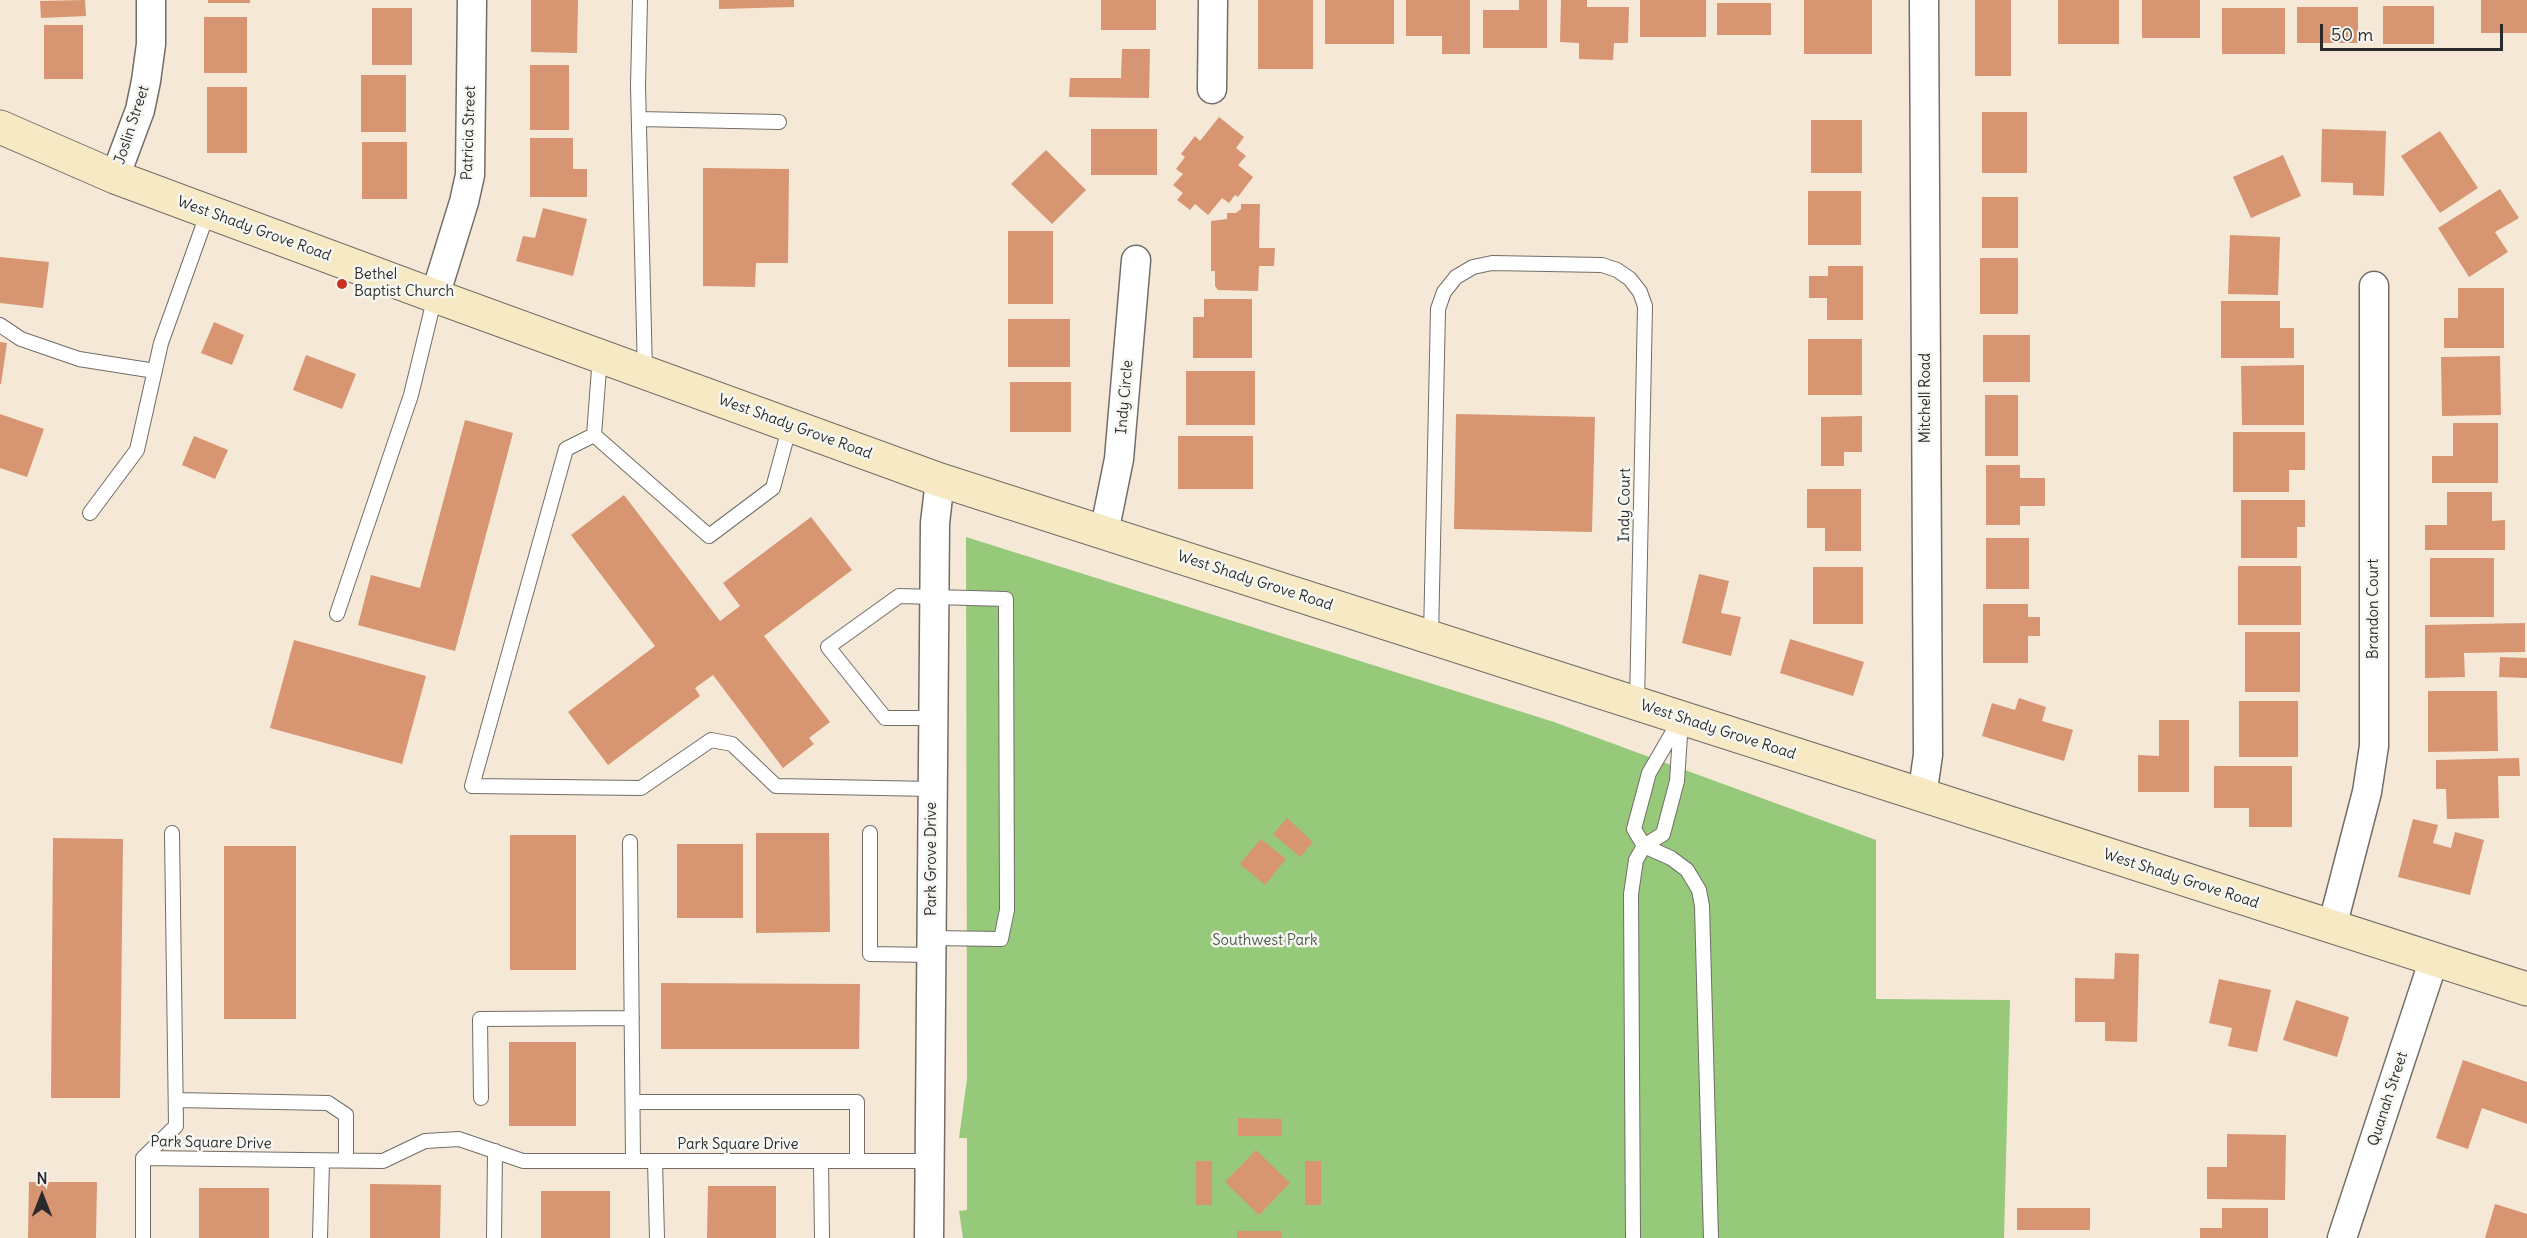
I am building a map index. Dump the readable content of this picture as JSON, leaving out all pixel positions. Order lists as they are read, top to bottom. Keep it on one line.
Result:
{"streets":{"main road":["West Shady Grove Road"],"street":["Joslin Street","Patricia Street","Indy Circle","Mitchell Road","Brandon Court","Park Grove Drive","Quanah Street"],"lane":["Indy Court","Park Square Drive"]},"crossings":[["Joslin Street","West Shady Grove Road"],["Patricia Street","West Shady Grove Road"],["West Shady Grove Road","Indy Circle"],["West Shady Grove Road","Mitchell Road"],["West Shady Grove Road","Indy Court"],["West Shady Grove Road","Brandon Court"],["West Shady Grove Road","Park Grove Drive"],["West Shady Grove Road","Quanah Street"],["Park Grove Drive","Park Square Drive"]],"parks":["Southwest Park"],"places":["Bethel Baptist Church"],"scale_bar":"50 m","north":"top"}
